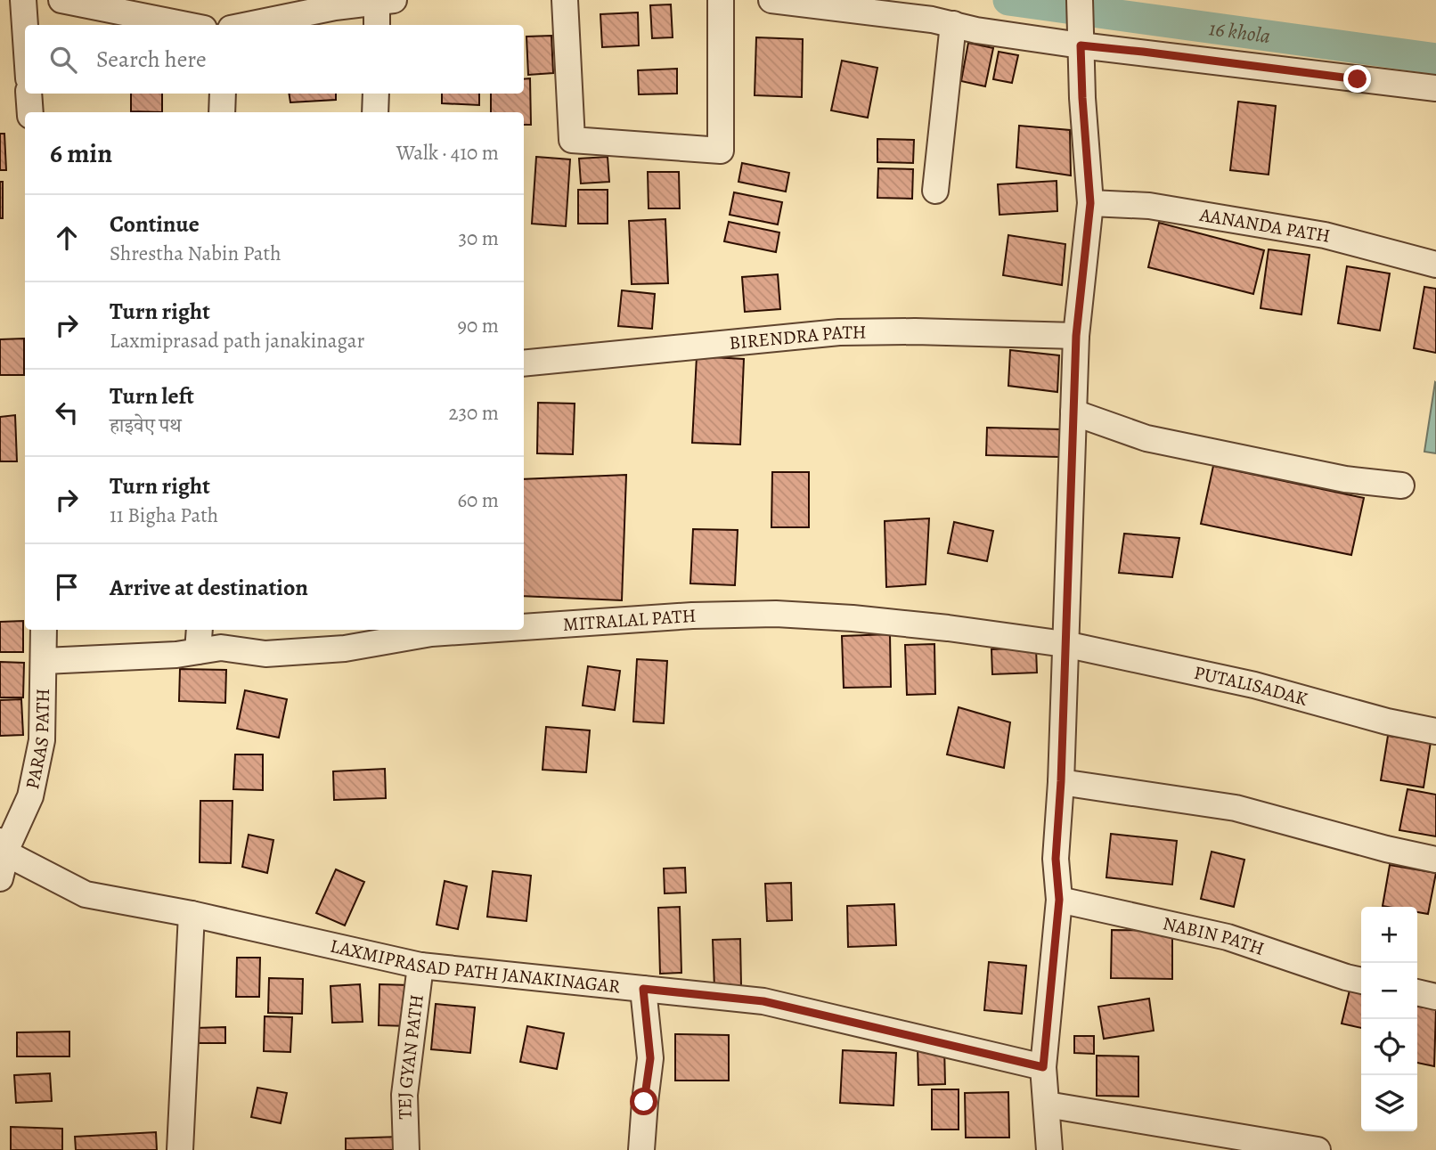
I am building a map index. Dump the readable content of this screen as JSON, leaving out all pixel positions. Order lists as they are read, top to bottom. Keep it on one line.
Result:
{"streets":{"street":["AANANDA PATH","BIRENDRA PATH","MITRALAL PATH","PUTALISADAK","PARAS PATH","NABIN PATH","LAXMIPRASAD PATH JANAKINAGAR","TEJ GYAN PATH"]},"crossings":[["MITRALAL PATH","PUTALISADAK"],["MITRALAL PATH","PARAS PATH"],["PARAS PATH","LAXMIPRASAD PATH JANAKINAGAR"],["LAXMIPRASAD PATH JANAKINAGAR","TEJ GYAN PATH"]],"water":["16 khola"],"page":{"search":"Search here","heading":["6 min","Walk · 410 m"],"list":[["Continue","Shrestha Nabin Path","30 m"],["Turn right","Laxmiprasad path janakinagar","90 m"],["Turn left","हाइवेए पथ","230 m"],["Turn right","11 Bigha Path","60 m"],"Arrive at destination"],"map_buttons":["+","−"]}}
